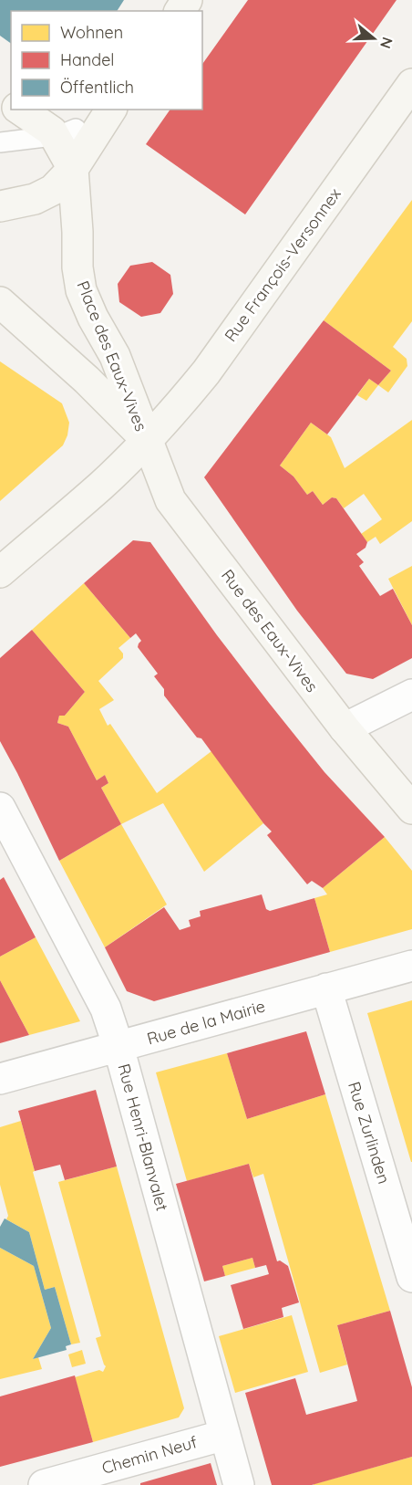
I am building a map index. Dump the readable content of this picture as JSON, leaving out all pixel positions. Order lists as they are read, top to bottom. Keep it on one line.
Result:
{"streets":{"street":["Rue François-Versonnex","Place des Eaux-Vives","Rue des Eaux-Vives","Rue de la Mairie","Rue Zurlinden","Rue Henri-Blanvalet","Chemin Neuf"]},"crossings":[["Rue François-Versonnex","Place des Eaux-Vives"],["Rue François-Versonnex","Rue des Eaux-Vives"],["Place des Eaux-Vives","Rue des Eaux-Vives"],["Rue de la Mairie","Rue Zurlinden"],["Rue de la Mairie","Rue Henri-Blanvalet"],["Rue Henri-Blanvalet","Chemin Neuf"]],"legend":["Wohnen","Handel","Öffentlich"],"north":"right"}
